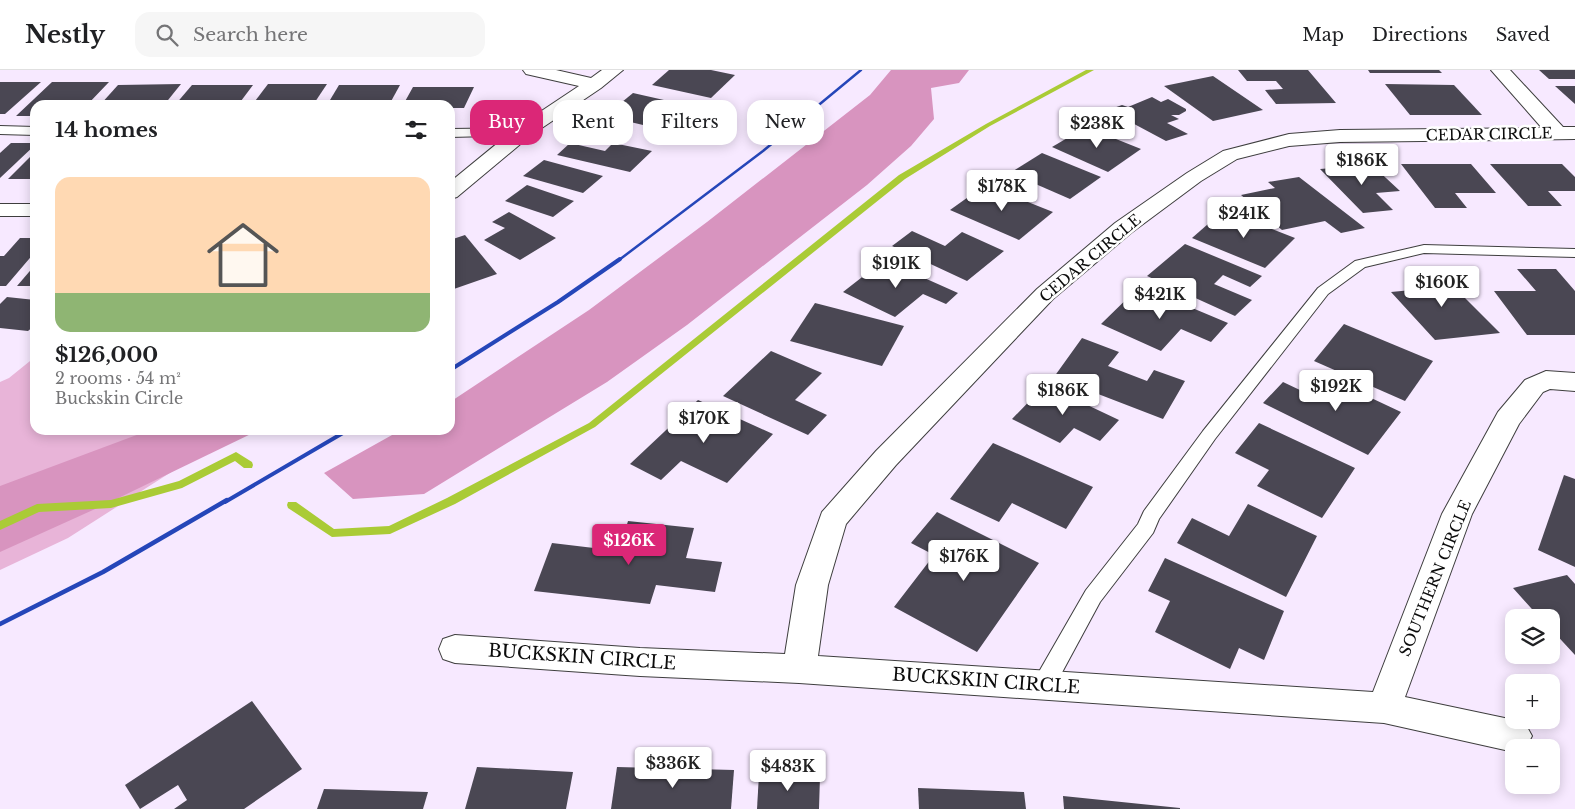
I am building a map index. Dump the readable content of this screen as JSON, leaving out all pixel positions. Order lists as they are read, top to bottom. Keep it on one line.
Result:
{"streets":{"street":["CEDAR CIRCLE","SOUTHERN CIRCLE","BUCKSKIN CIRCLE"]},"crossings":[["CEDAR CIRCLE","BUCKSKIN CIRCLE"],["SOUTHERN CIRCLE","BUCKSKIN CIRCLE"]],"page":{"header":"Nestly","search":"Search here","nav":["Map","Directions","Saved"],"chip":["Buy","Rent","Filters","New"],"heading":"14 homes","price":["$238K","$186K","$178K","$241K","$191K","$160K","$421K","$192K","$186K","$170K","$126K","$176K","$336K","$483K"],"list":[{"name":"$126,000","note":"2 rooms · 54 m² · Buckskin Circle"}],"map_buttons":["+","−"]}}
